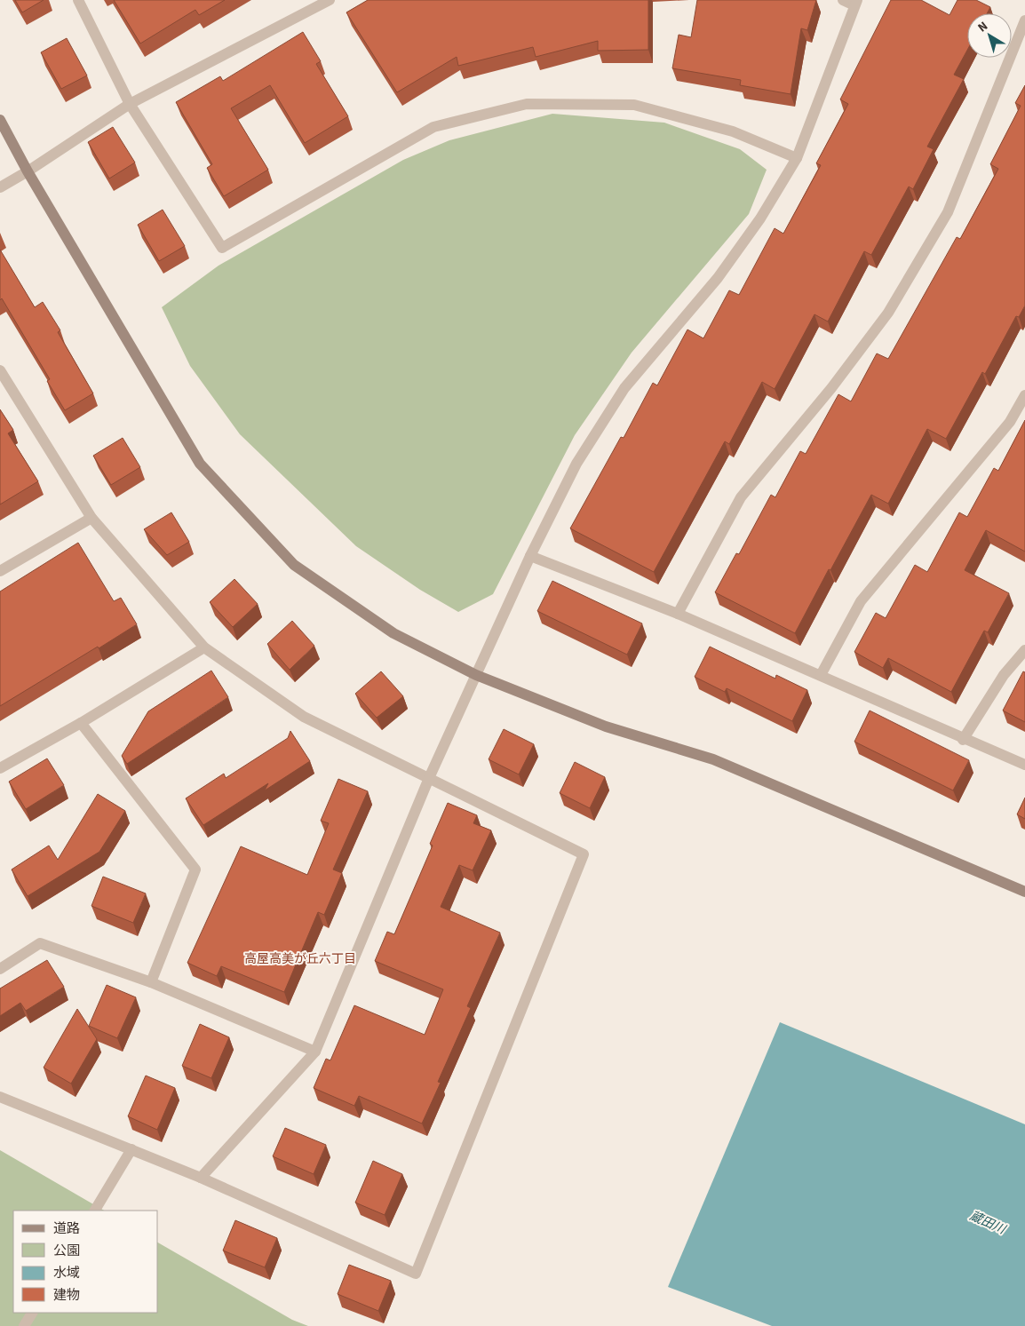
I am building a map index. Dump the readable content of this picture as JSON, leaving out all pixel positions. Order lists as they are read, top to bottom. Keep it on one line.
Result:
{"districts":["高屋高美が丘六丁目"],"water":["蔵田川"],"legend":["道路","公園","水域","建物"],"north":"top left"}
